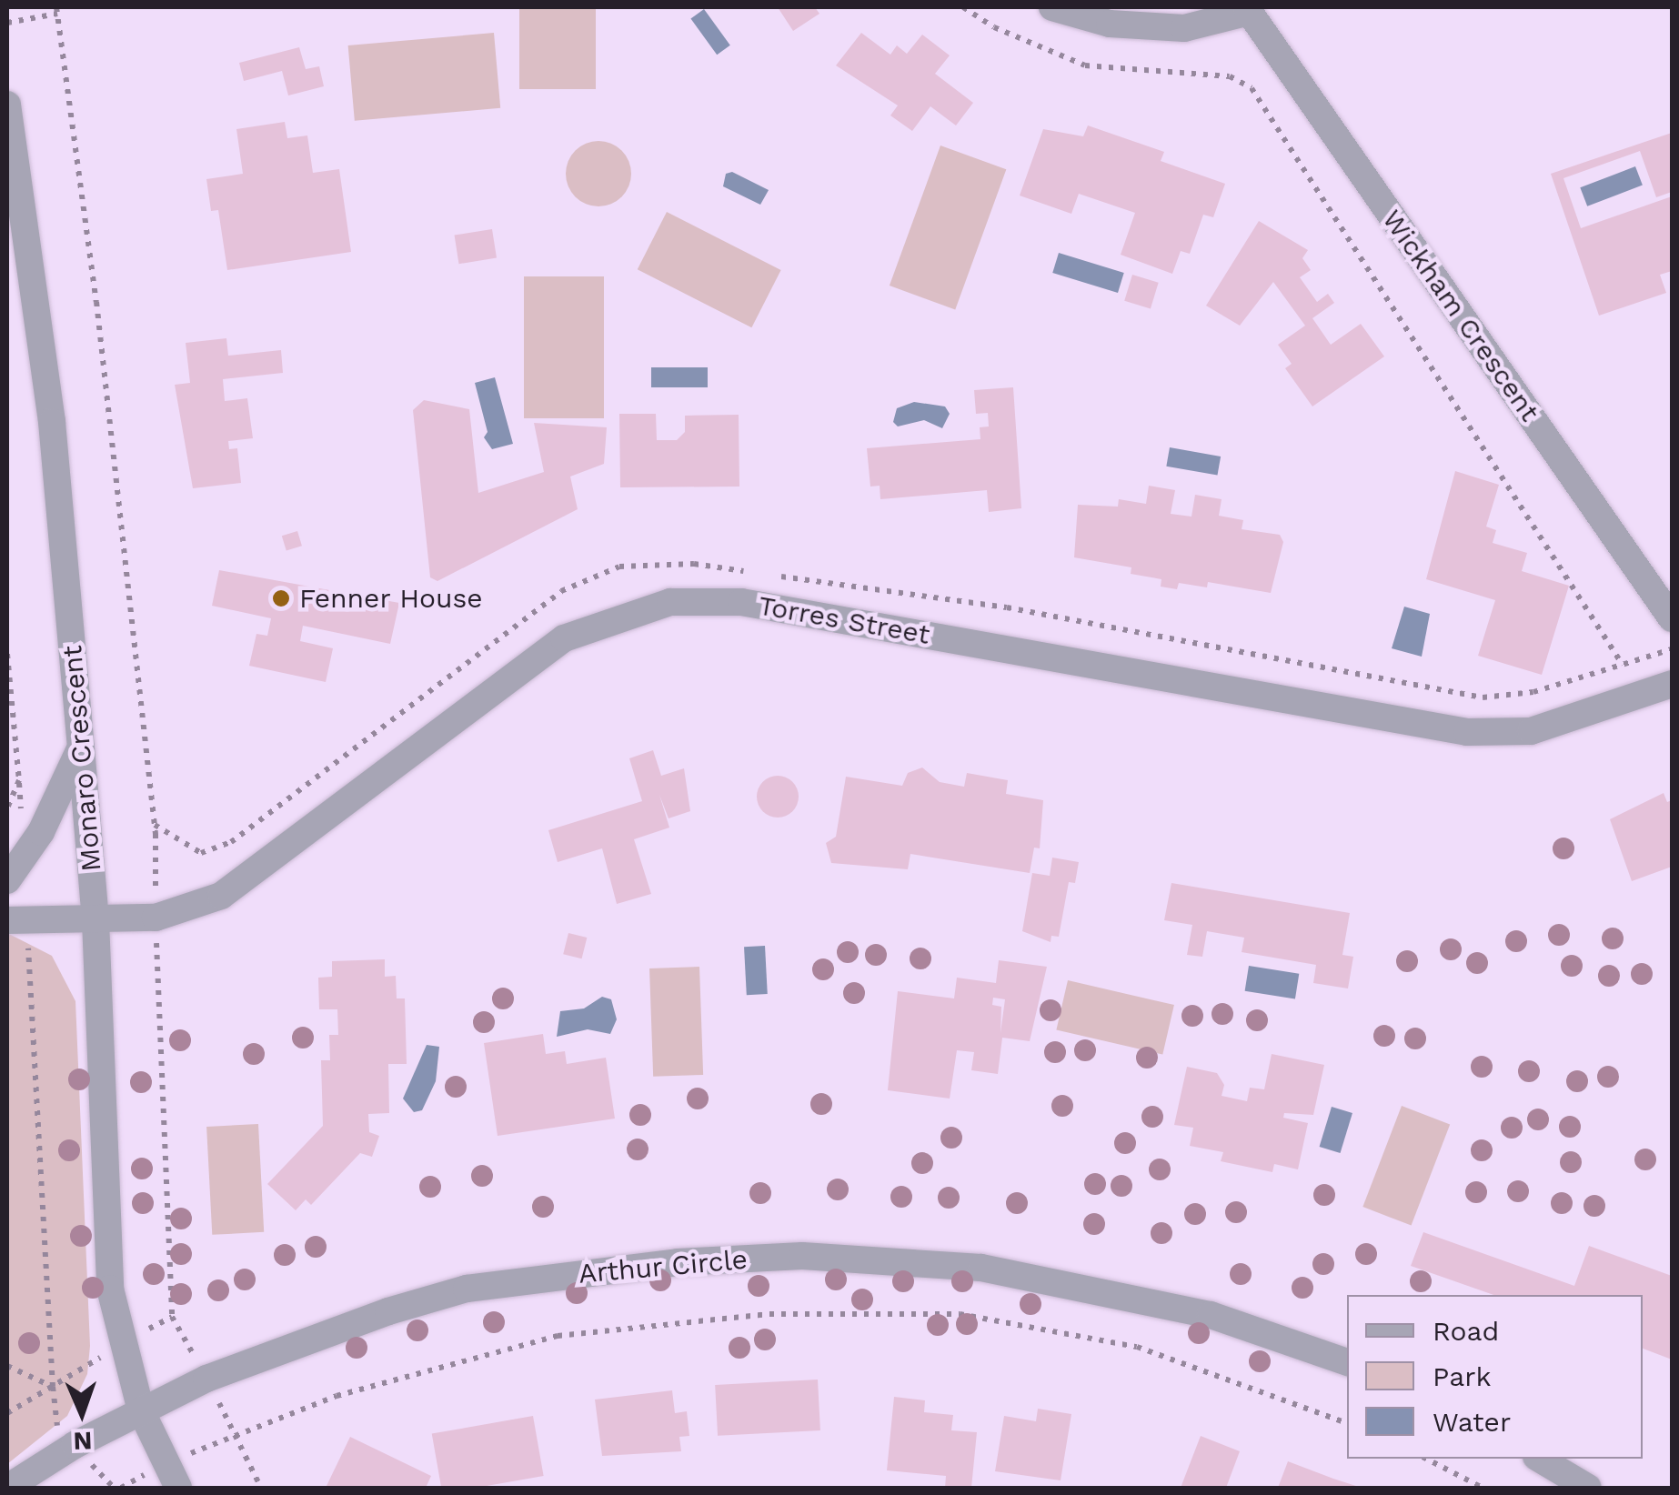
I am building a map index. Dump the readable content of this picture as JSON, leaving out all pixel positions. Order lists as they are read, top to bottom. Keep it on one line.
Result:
{"streets":{"street":["Wickham Crescent","Torres Street","Monaro Crescent","Arthur Circle"]},"crossings":[["Torres Street","Monaro Crescent"],["Monaro Crescent","Arthur Circle"]],"places":["Fenner House"],"legend":["Road","Park","Water"],"north":"bottom"}
